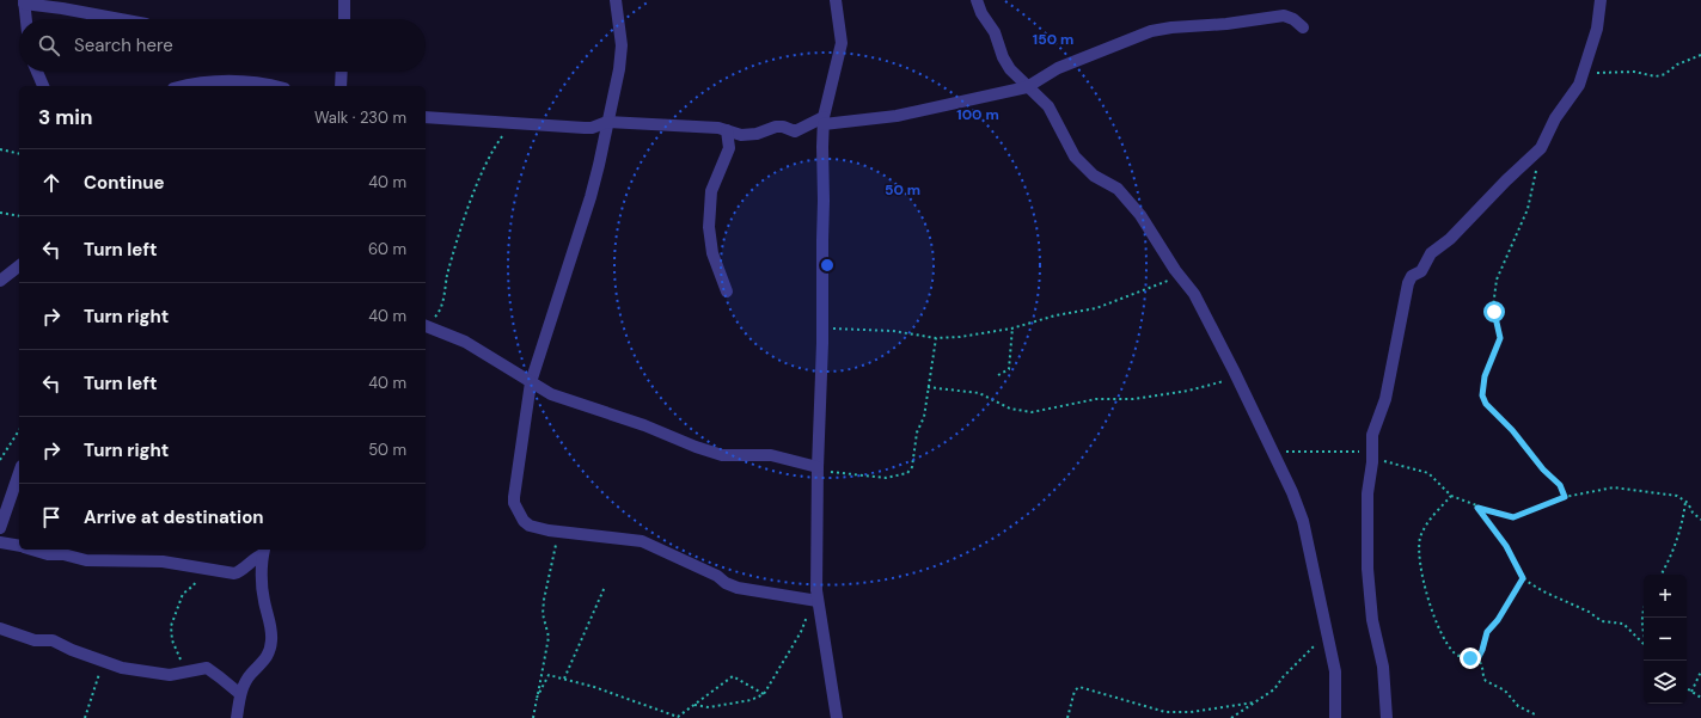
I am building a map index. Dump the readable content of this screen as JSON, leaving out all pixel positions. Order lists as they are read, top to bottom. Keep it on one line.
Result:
{"page":{"search":"Search here","heading":["3 min","Walk · 230 m"],"list":[["Continue","40 m"],["Turn left","60 m"],["Turn right","40 m"],["Turn left","40 m"],["Turn right","50 m"],"Arrive at destination"],"map_buttons":["+","−"]},"rings":["150 m","100 m","50 m"]}
